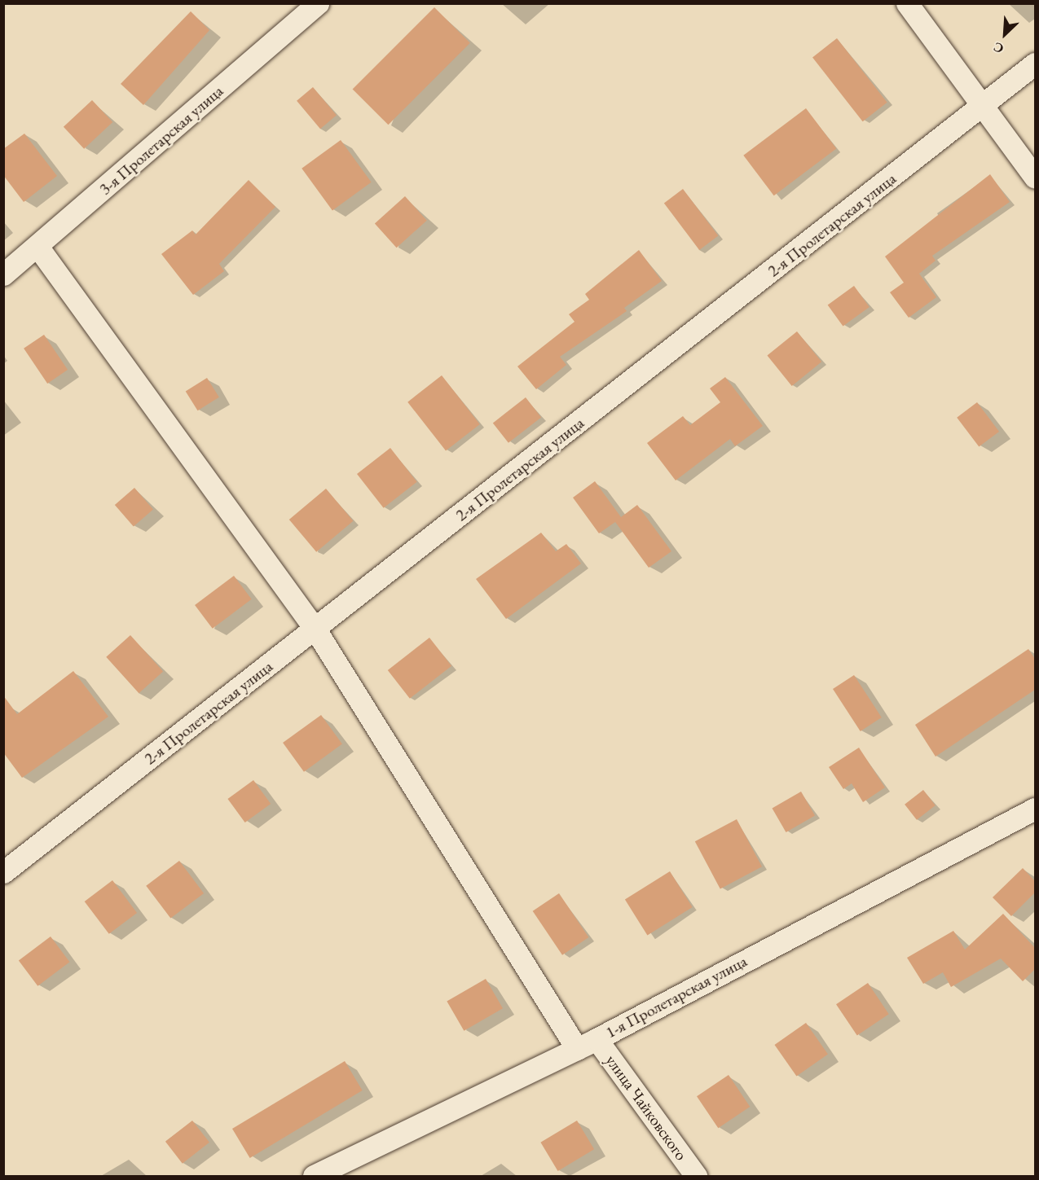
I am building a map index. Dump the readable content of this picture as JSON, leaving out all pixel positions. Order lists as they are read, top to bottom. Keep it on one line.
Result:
{"streets":{"street":["3-я Пролетарская улица","2-я Пролетарская улица","1-я Пролетарская улица","улица Чайковского"]},"crossings":[["3-я Пролетарская улица","улица Чайковского"],["2-я Пролетарская улица","улица Чайковского"],["1-я Пролетарская улица","улица Чайковского"]],"north":"bottom left"}
